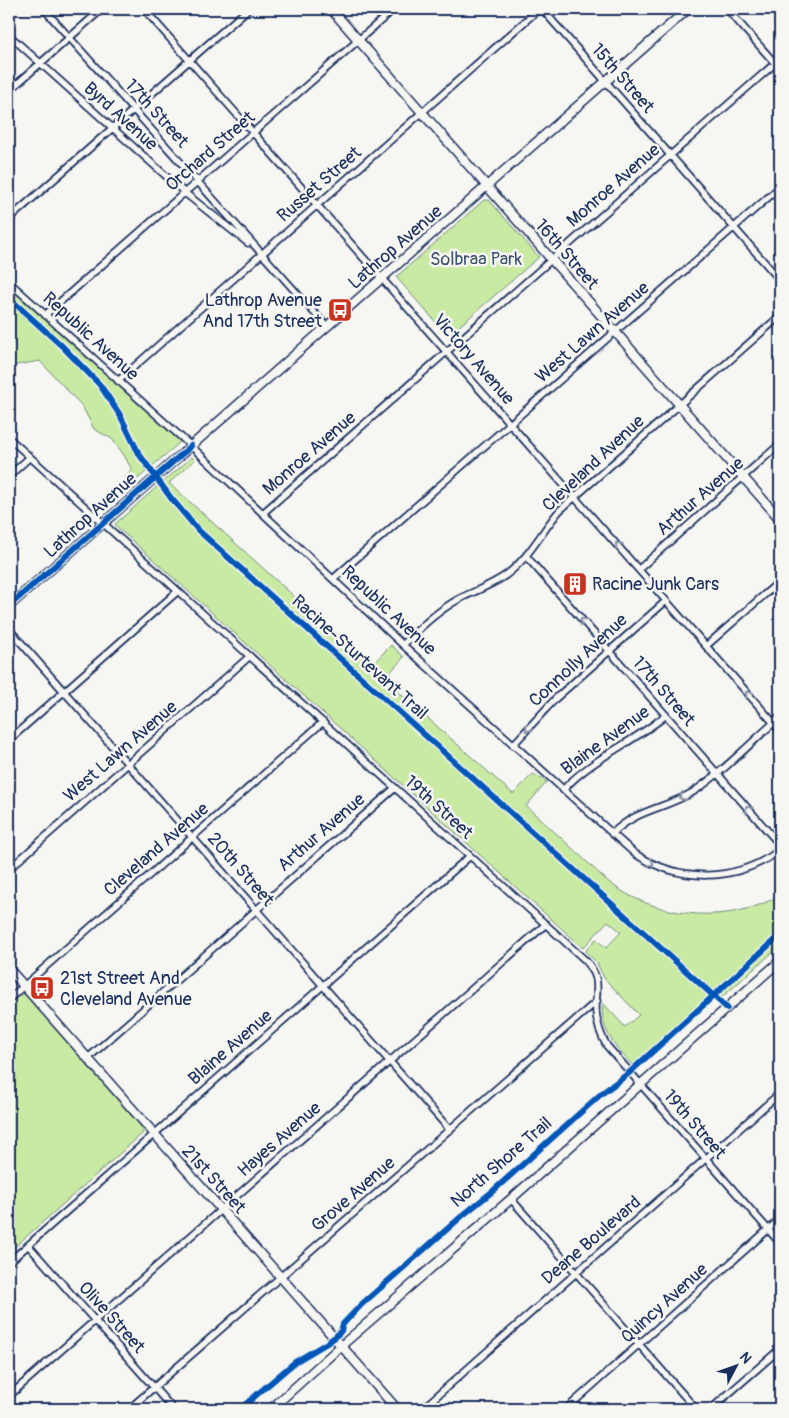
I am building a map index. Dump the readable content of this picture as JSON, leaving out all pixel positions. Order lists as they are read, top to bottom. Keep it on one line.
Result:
{"streets":{"street":["15th Street","17th Street","Byrd Avenue","Orchard Street","Russet Street","Monroe Avenue","Lathrop Avenue","16th Street","West Lawn Avenue","Republic Avenue","Victory Avenue","Cleveland Avenue","Arthur Avenue","Connolly Avenue","Blaine Avenue","19th Street","20th Street","Hayes Avenue","21st Street","Grove Avenue","Deane Boulevard","Quincy Avenue","Olive Street"],"cycle path":["Racine-Sturtevant Trail","North Shore Trail"]},"crossings":[["15th Street","Russet Street"],["15th Street","Monroe Avenue"],["15th Street","Lathrop Avenue"],["15th Street","West Lawn Avenue"],["17th Street","Byrd Avenue"],["17th Street","Orchard Street"],["17th Street","Russet Street"],["17th Street","Lathrop Avenue"],["17th Street","Cleveland Avenue"],["17th Street","Connolly Avenue"],["17th Street","Blaine Avenue"],["Byrd Avenue","Orchard Street"],["Byrd Avenue","Russet Street"],["Orchard Street","16th Street"],["Orchard Street","Republic Avenue"],["Orchard Street","Victory Avenue"],["Russet Street","16th Street"],["Russet Street","Republic Avenue"],["Russet Street","Victory Avenue"],["Monroe Avenue","16th Street"],["Monroe Avenue","Republic Avenue"],["Monroe Avenue","Victory Avenue"],["Lathrop Avenue","16th Street"],["Lathrop Avenue","Republic Avenue"],["Lathrop Avenue","Victory Avenue"],["Lathrop Avenue","19th Street"],["16th Street","West Lawn Avenue"],["16th Street","Cleveland Avenue"],["16th Street","Arthur Avenue"],["West Lawn Avenue","Republic Avenue"],["West Lawn Avenue","Victory Avenue"],["West Lawn Avenue","19th Street"],["West Lawn Avenue","20th Street"],["Republic Avenue","Cleveland Avenue"],["Republic Avenue","Connolly Avenue"],["Republic Avenue","Blaine Avenue"],["Victory Avenue","Cleveland Avenue"],["Victory Avenue","Arthur Avenue"],["Victory Avenue","Connolly Avenue"],["Cleveland Avenue","19th Street"],["Cleveland Avenue","20th Street"],["Cleveland Avenue","21st Street"],["Arthur Avenue","19th Street"],["Arthur Avenue","20th Street"],["Arthur Avenue","21st Street"],["Blaine Avenue","19th Street"],["Blaine Avenue","20th Street"],["Blaine Avenue","21st Street"],["Blaine Avenue","Olive Street"],["19th Street","Hayes Avenue"],["19th Street","Grove Avenue"],["19th Street","Deane Boulevard"],["19th Street","Quincy Avenue"],["20th Street","Hayes Avenue"],["20th Street","Grove Avenue"],["Hayes Avenue","21st Street"],["Hayes Avenue","Olive Street"],["21st Street","Grove Avenue"],["Grove Avenue","Olive Street"]],"one_way":["Connolly Avenue"],"parks":["Solbraa Park"],"places":{"bus stop":["Lathrop Avenue And 17th Street","21st Street And Cleveland Avenue"],"building":["Racine Junk Cars"]},"north":"top right"}
